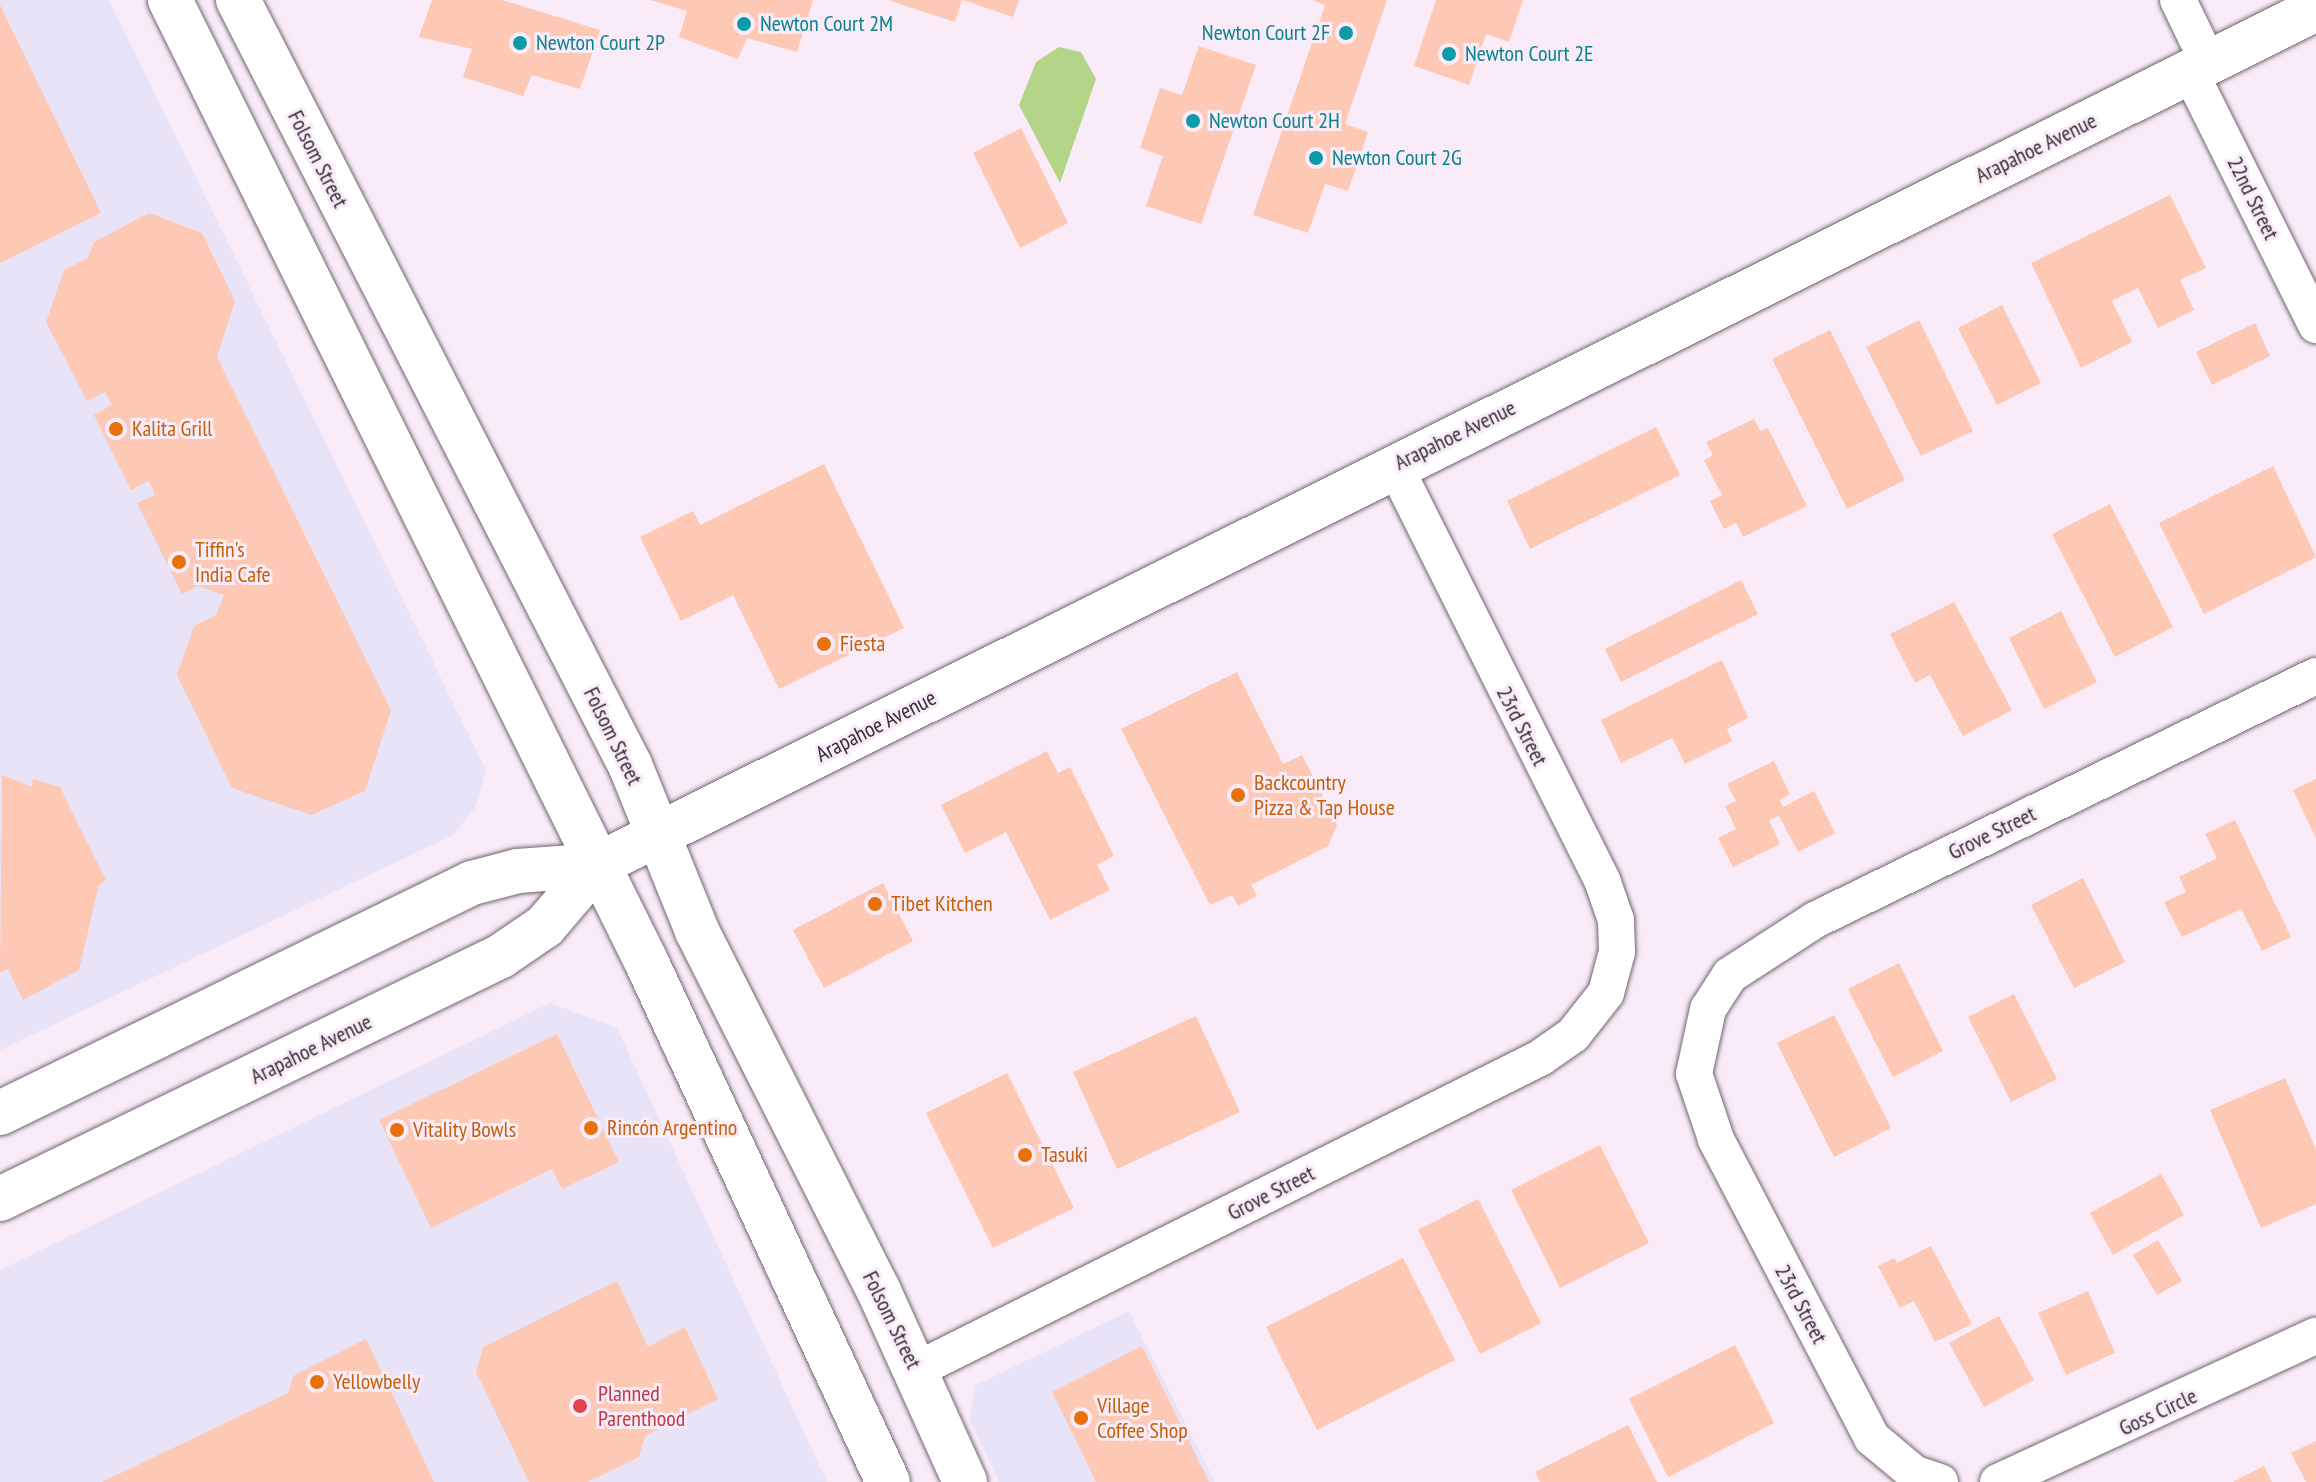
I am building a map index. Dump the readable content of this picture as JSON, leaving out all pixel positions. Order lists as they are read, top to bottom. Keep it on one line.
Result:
{"streets":{"main road":["Arapahoe Avenue","Folsom Street"],"street":["22nd Street","23rd Street","Grove Street","Goss Circle"]},"crossings":[["Arapahoe Avenue","Folsom Street"],["Arapahoe Avenue","22nd Street"],["Arapahoe Avenue","23rd Street"],["Folsom Street","Grove Street"],["23rd Street","Grove Street"]],"places":["Newton Court 2M","Newton Court 2F","Newton Court 2P","Newton Court 2E","Newton Court 2H","Newton Court 2G","Kalita Grill","Tiffin's India Cafe","Fiesta","Backcountry Pizza & Tap House","Tibet Kitchen","Rincón Argentino","Vitality Bowls","Tasuki","Yellowbelly","Planned Parenthood","Village Coffee Shop"]}
